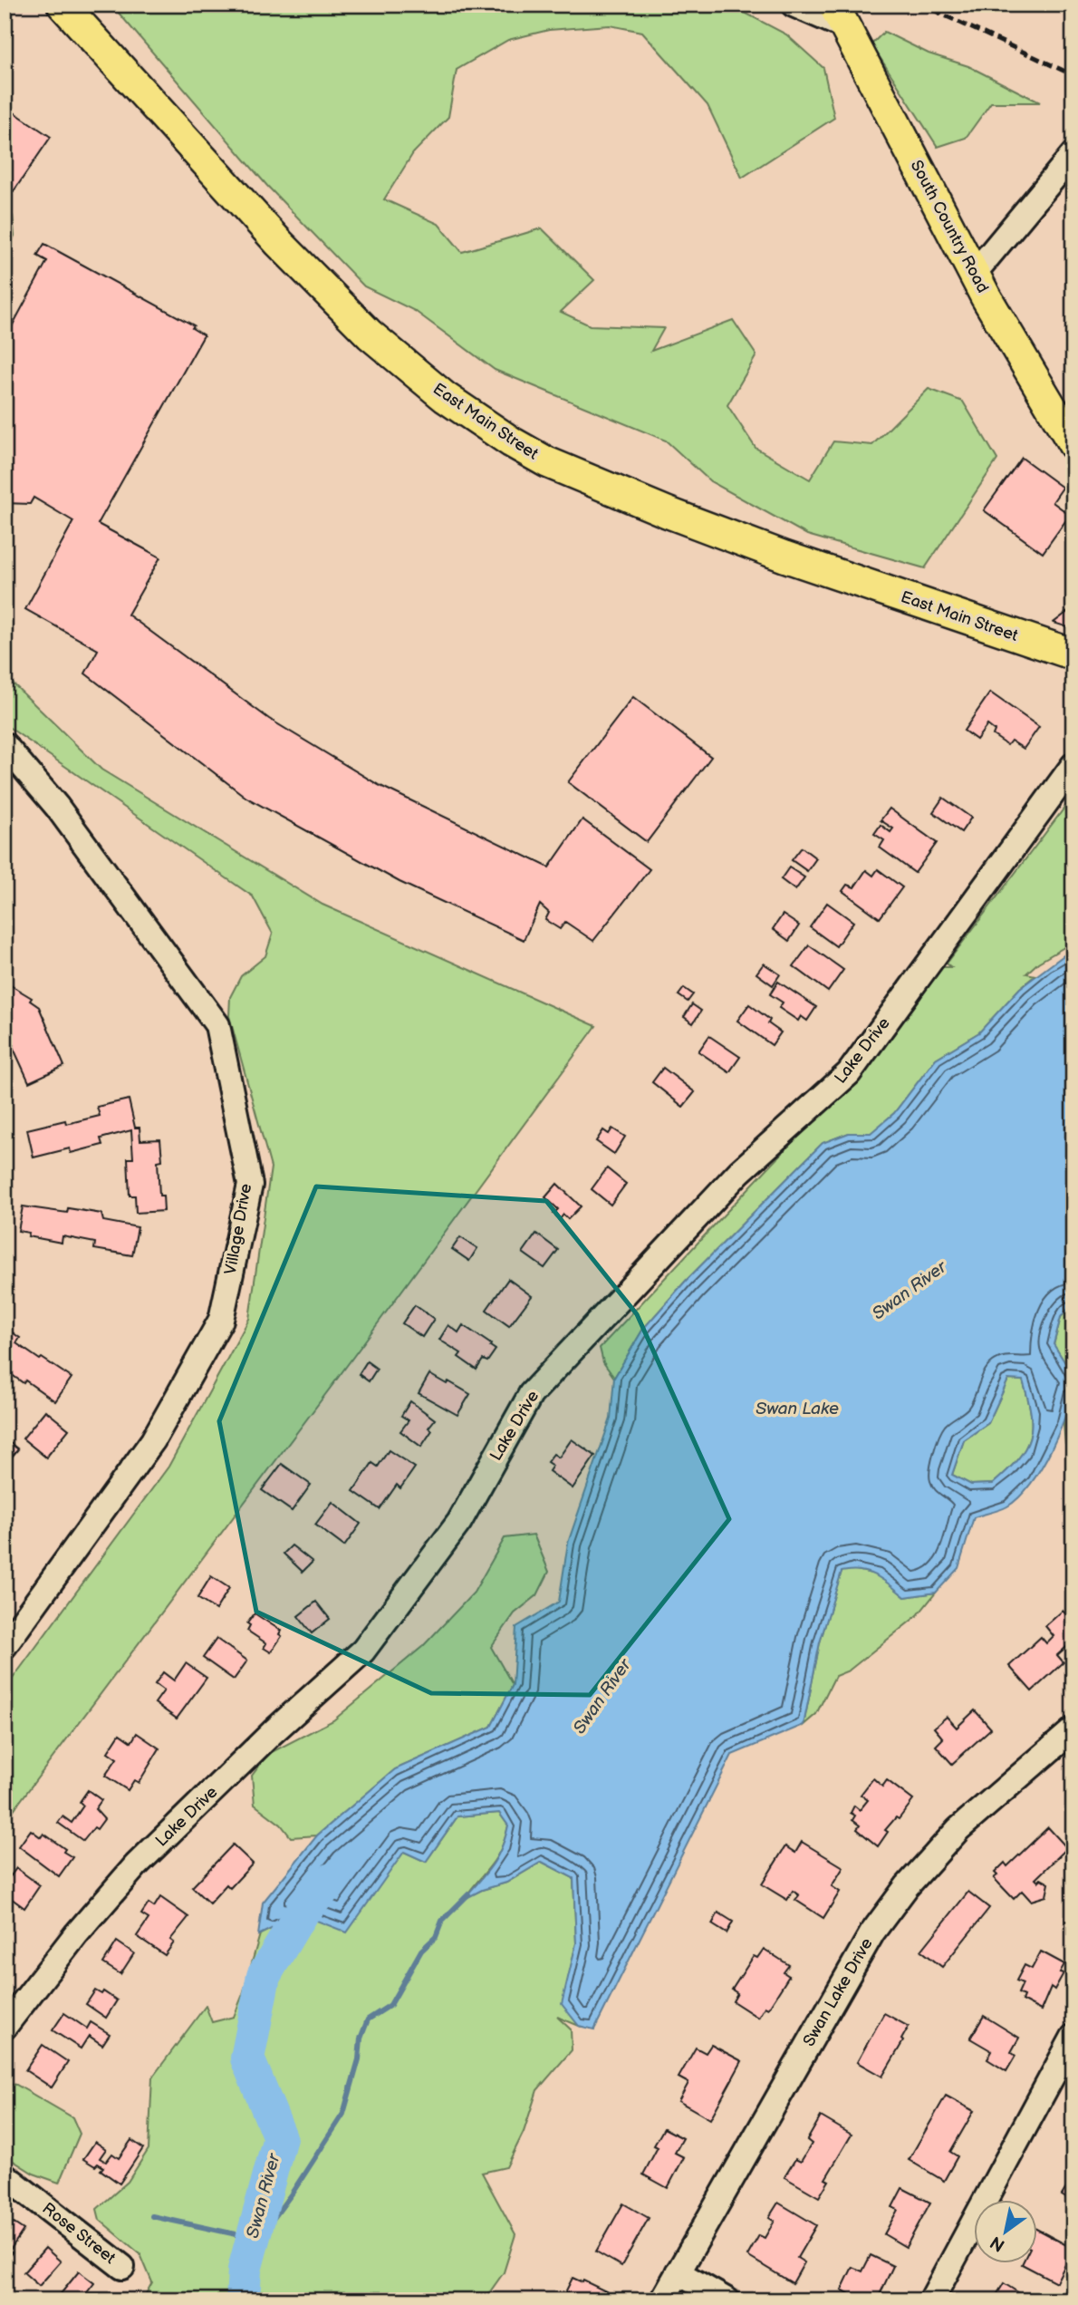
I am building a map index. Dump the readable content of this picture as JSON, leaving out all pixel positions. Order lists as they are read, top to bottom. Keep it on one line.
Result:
{"streets":{"main road":["South Country Road","East Main Street"],"street":["Lake Drive","Village Drive","Swan Lake Drive","Rose Street"]},"water":["Swan River","Swan Lake"],"north":"bottom left"}
